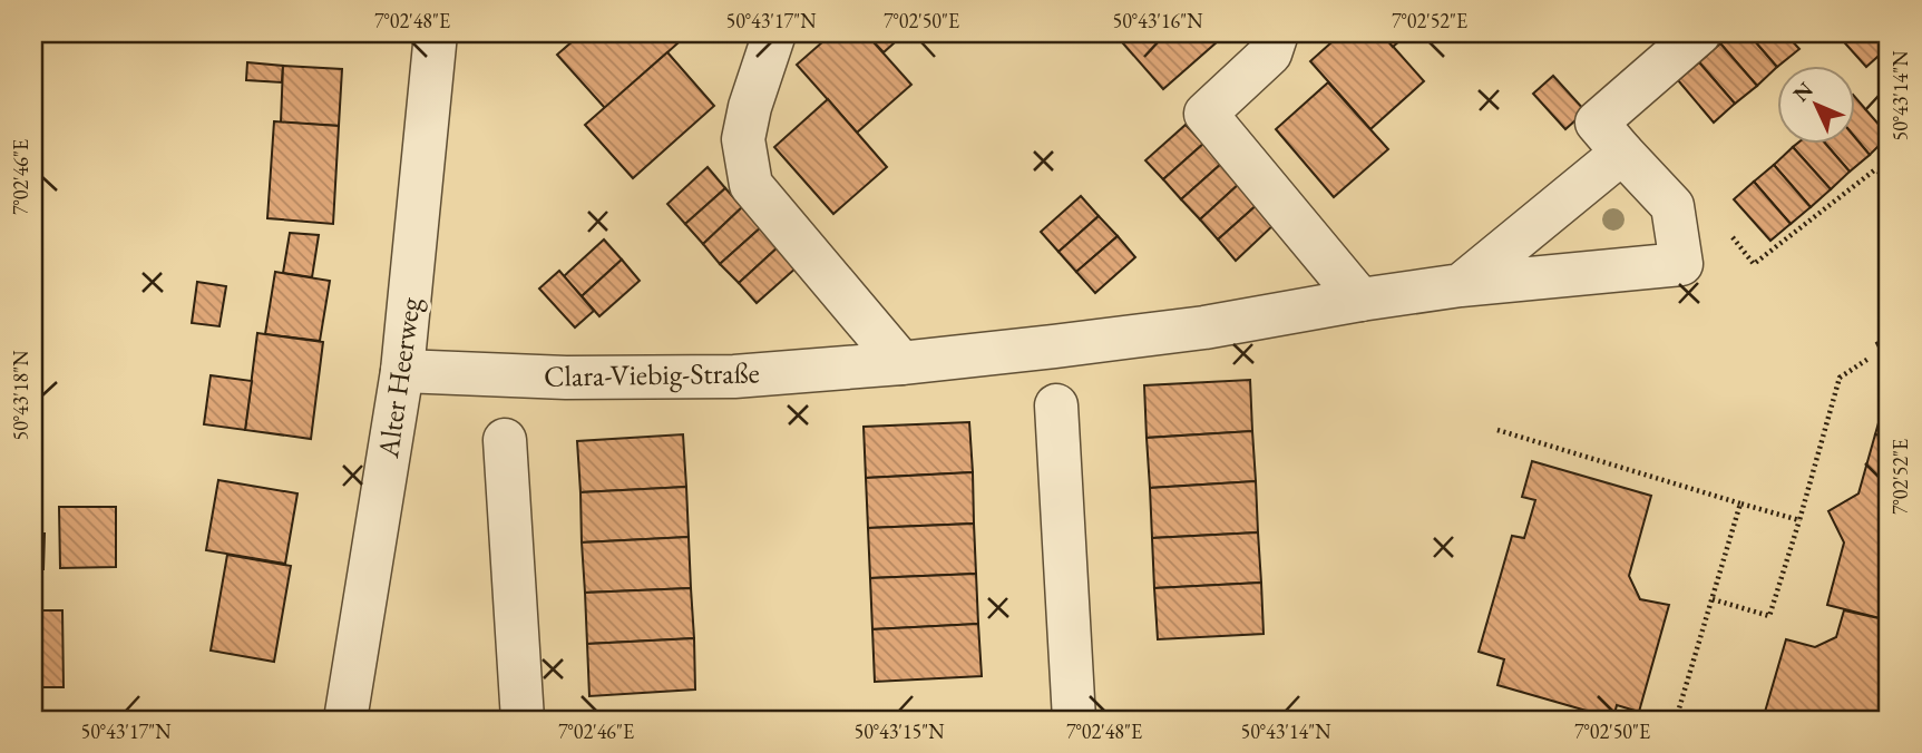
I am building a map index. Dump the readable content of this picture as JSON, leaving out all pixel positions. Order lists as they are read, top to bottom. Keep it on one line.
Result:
{"streets":{"street":["Clara-Viebig-Straße","Alter Heerweg"]},"crossings":[["Clara-Viebig-Straße","Alter Heerweg"]],"north":"top left","coordinates":["7°02'48\"E","50°43'17\"N","7°02'50\"E","50°43'16\"N","7°02'52\"E","50°43'14\"N","7°02'46\"E","50°43'18\"N","50°43'15\"N"]}
